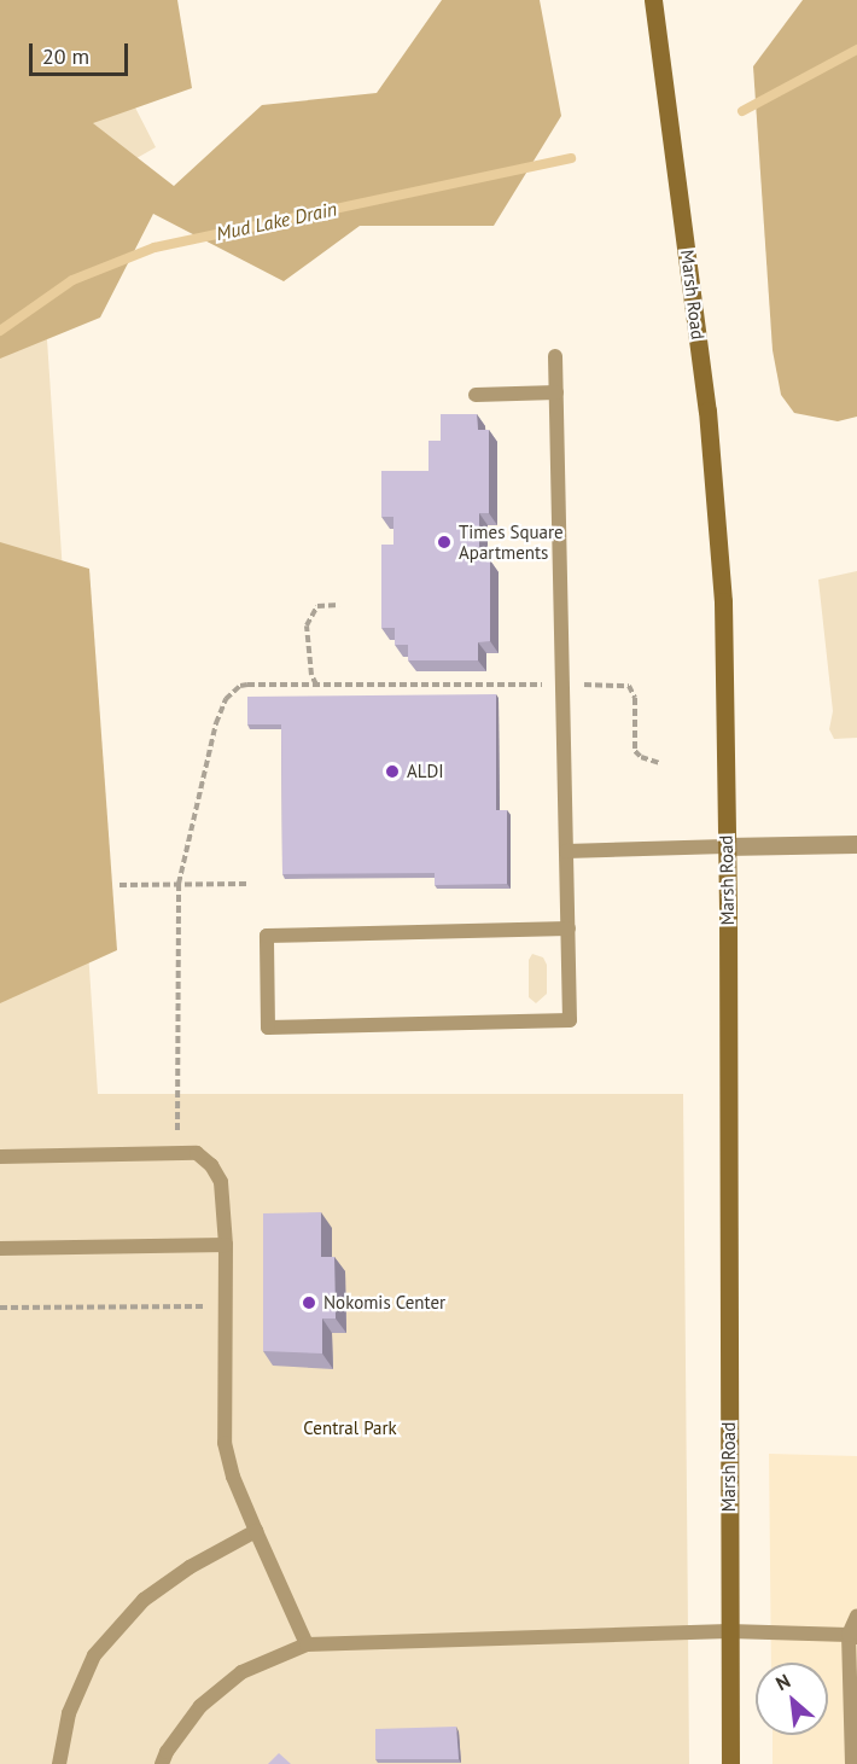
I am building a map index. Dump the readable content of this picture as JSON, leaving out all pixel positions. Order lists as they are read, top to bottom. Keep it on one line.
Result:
{"streets":{"main road":["Marsh Road"]},"water":["Mud Lake Drain"],"parks":["Central Park"],"places":["Times Square Apartments","ALDI","Nokomis Center"],"scale_bar":"20 m","north":"top left"}
